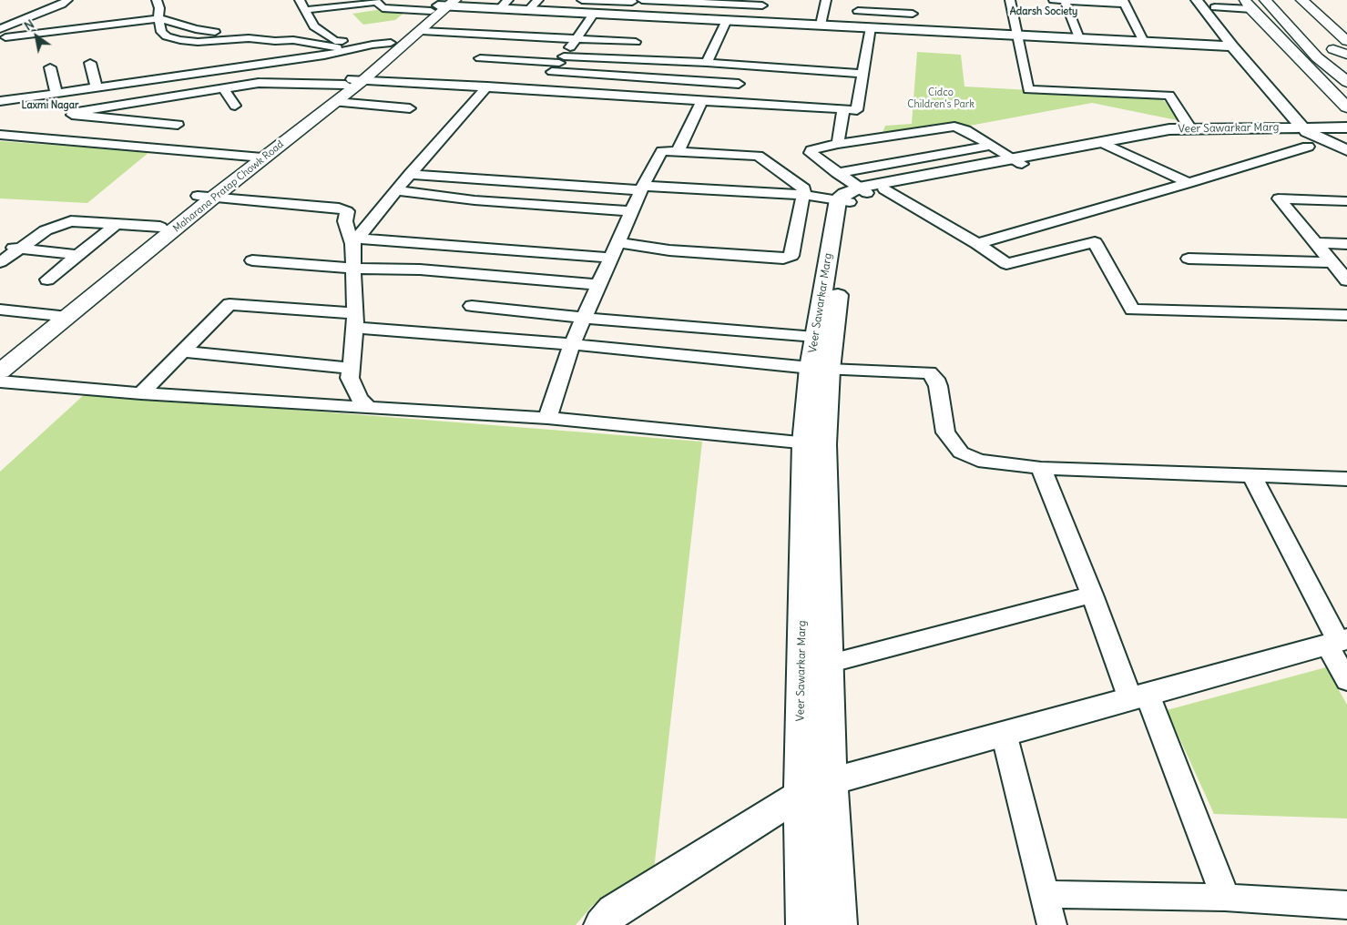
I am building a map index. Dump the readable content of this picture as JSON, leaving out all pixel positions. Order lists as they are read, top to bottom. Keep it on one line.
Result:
{"streets":{"main road":["Maharana Pratap Chowk Road"],"street":["Veer Sawarkar Marg"]},"districts":["Adarsh Society","Laxmi Nagar"],"parks":["Cidco Children's Park"],"north":"top left"}
